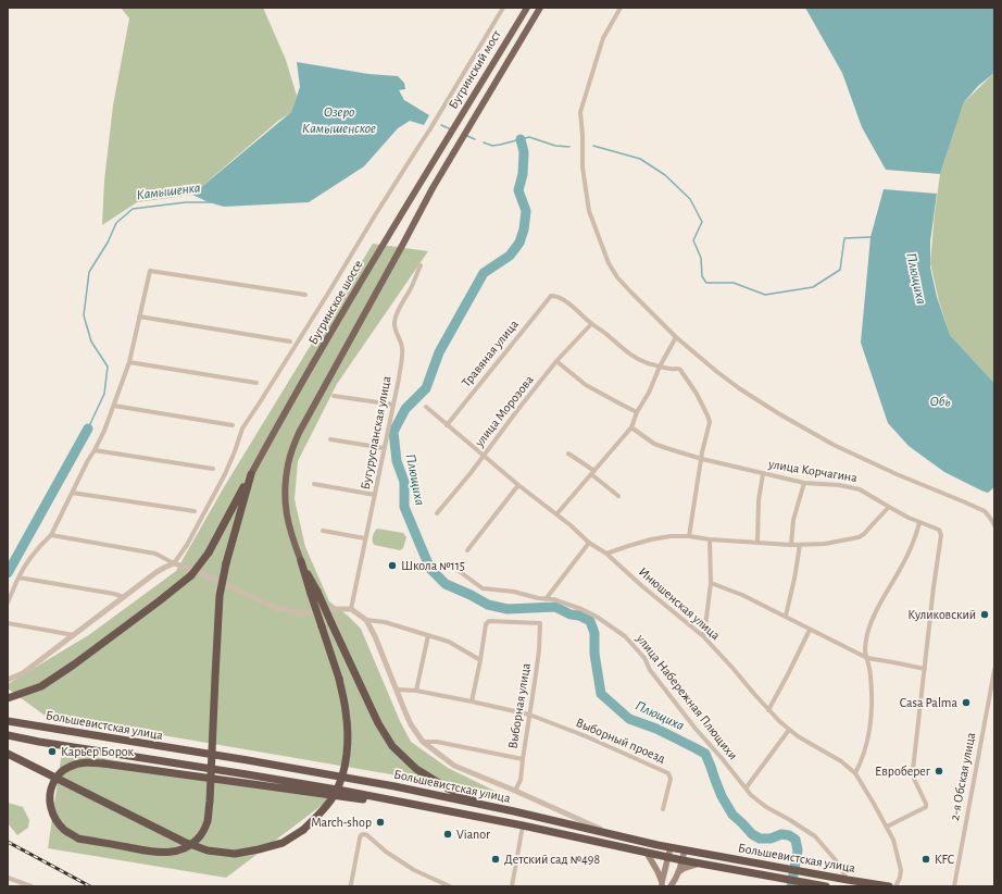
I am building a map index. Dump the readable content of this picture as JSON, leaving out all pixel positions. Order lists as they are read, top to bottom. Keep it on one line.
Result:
{"streets":{"highway":["Большевистская улица"],"main road":["Бугринский мост","Бугринское шоссе"],"street":["Травяная улица","улица Морозова","Бугурусланская улица","улица Корчагина","Инюшенская улица","улица Набережная Плющихи","Выборная улица","Выборный проезд","2-я Обская улица"]},"crossings":[["Бугринский мост","Бугринское шоссе"],["Травяная улица","улица Морозова"],["Травяная улица","Инюшенская улица"],["улица Морозова","Инюшенская улица"],["улица Набережная Плющихи","Большевистская улица"],["Выборная улица","Выборный проезд"]],"water":["Озеро Камышенское","Камышенка","Плющиха","Обь"],"places":["Школа №115","Куликовский","Casa Palma","Карьер Борок","Евроберег","March-shop","Vianor","Детский сад №498","KFC"]}
